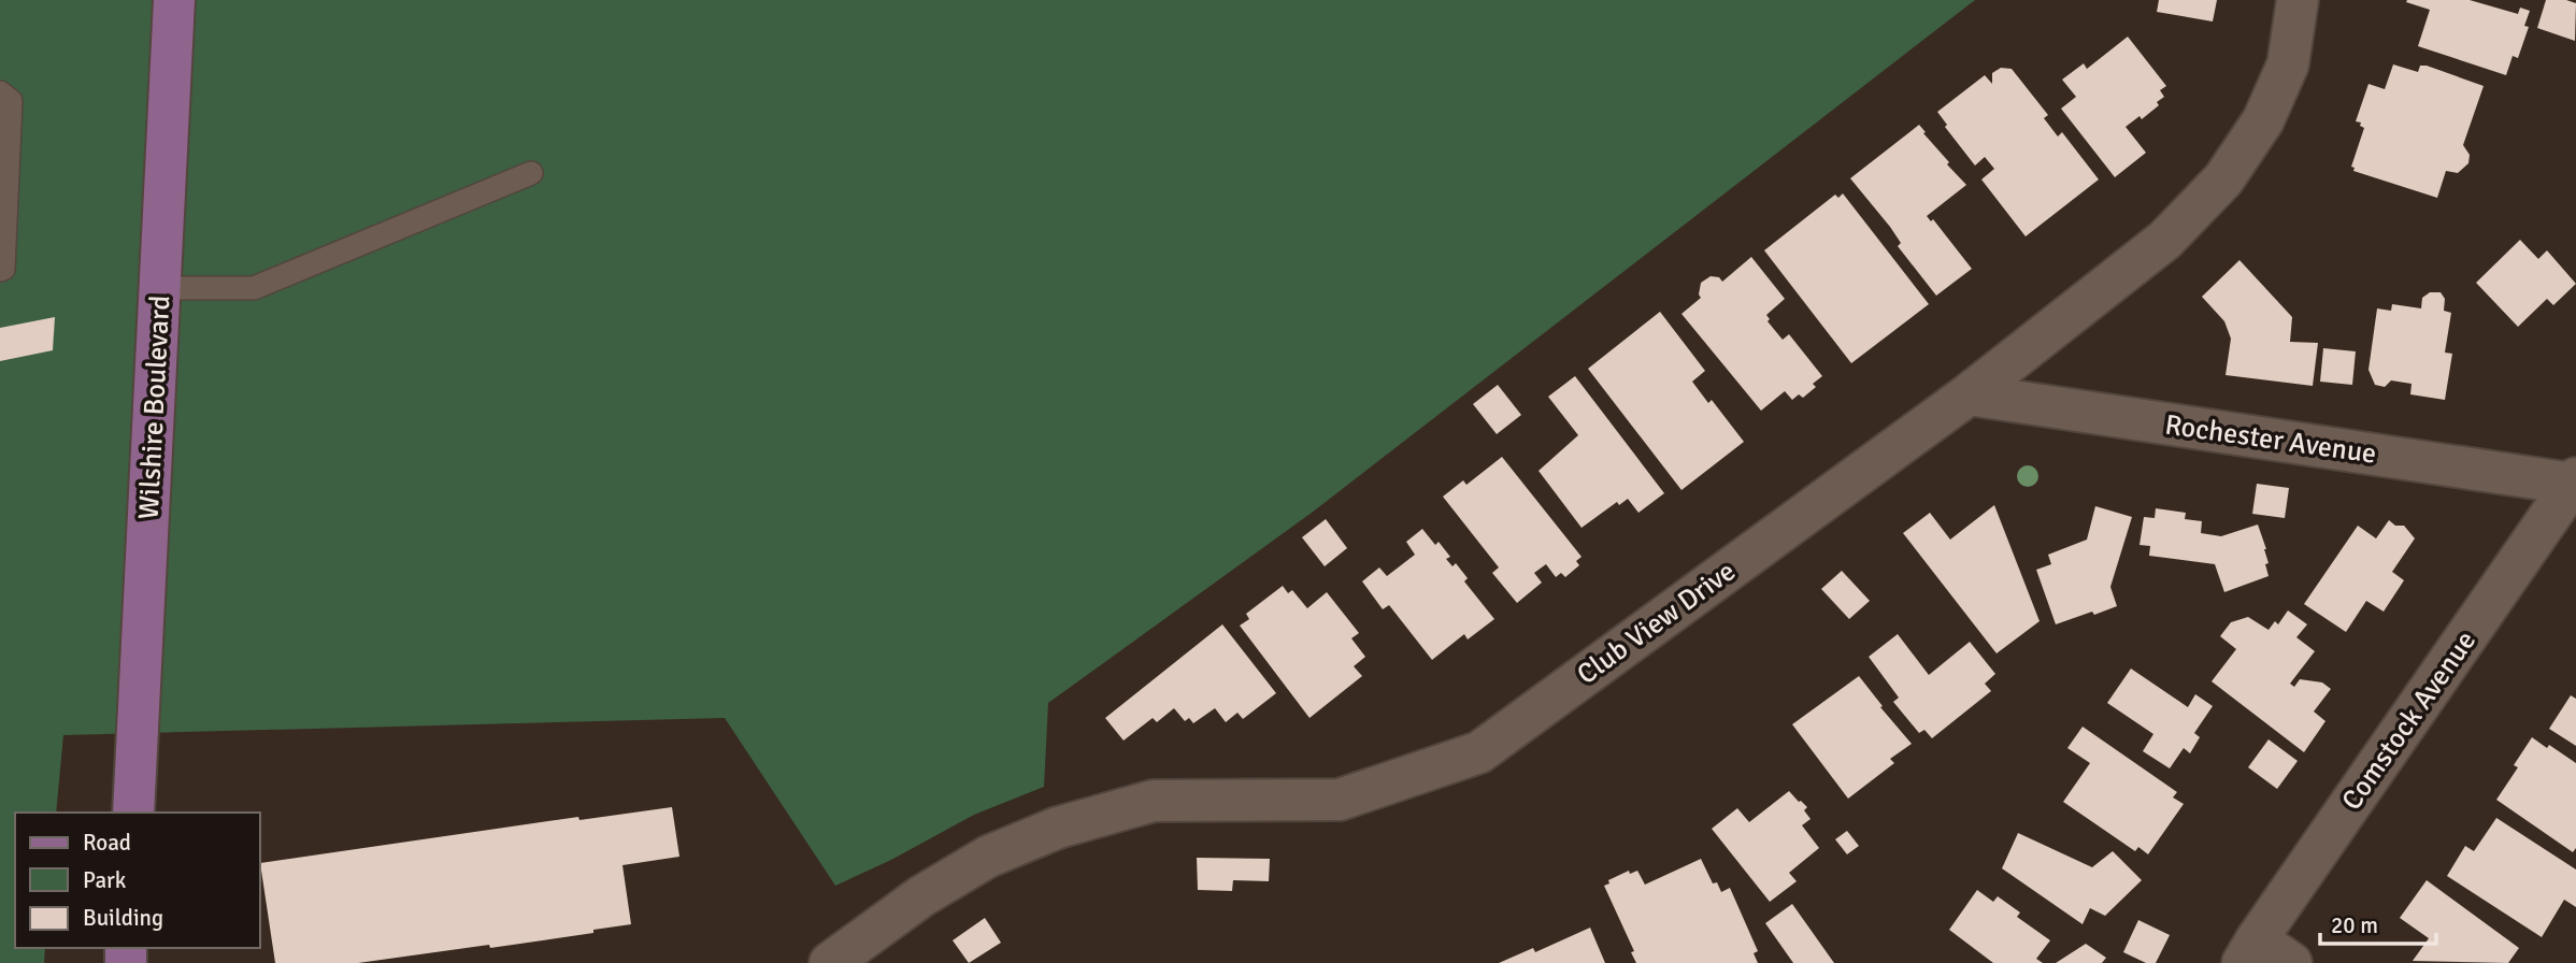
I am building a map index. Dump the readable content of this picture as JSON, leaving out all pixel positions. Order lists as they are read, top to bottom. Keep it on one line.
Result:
{"streets":{"main road":["Wilshire Boulevard"],"street":["Rochester Avenue","Club View Drive","Comstock Avenue"]},"crossings":[["Rochester Avenue","Club View Drive"],["Rochester Avenue","Comstock Avenue"]],"legend":["Road","Park","Building"],"scale_bar":"20 m"}
